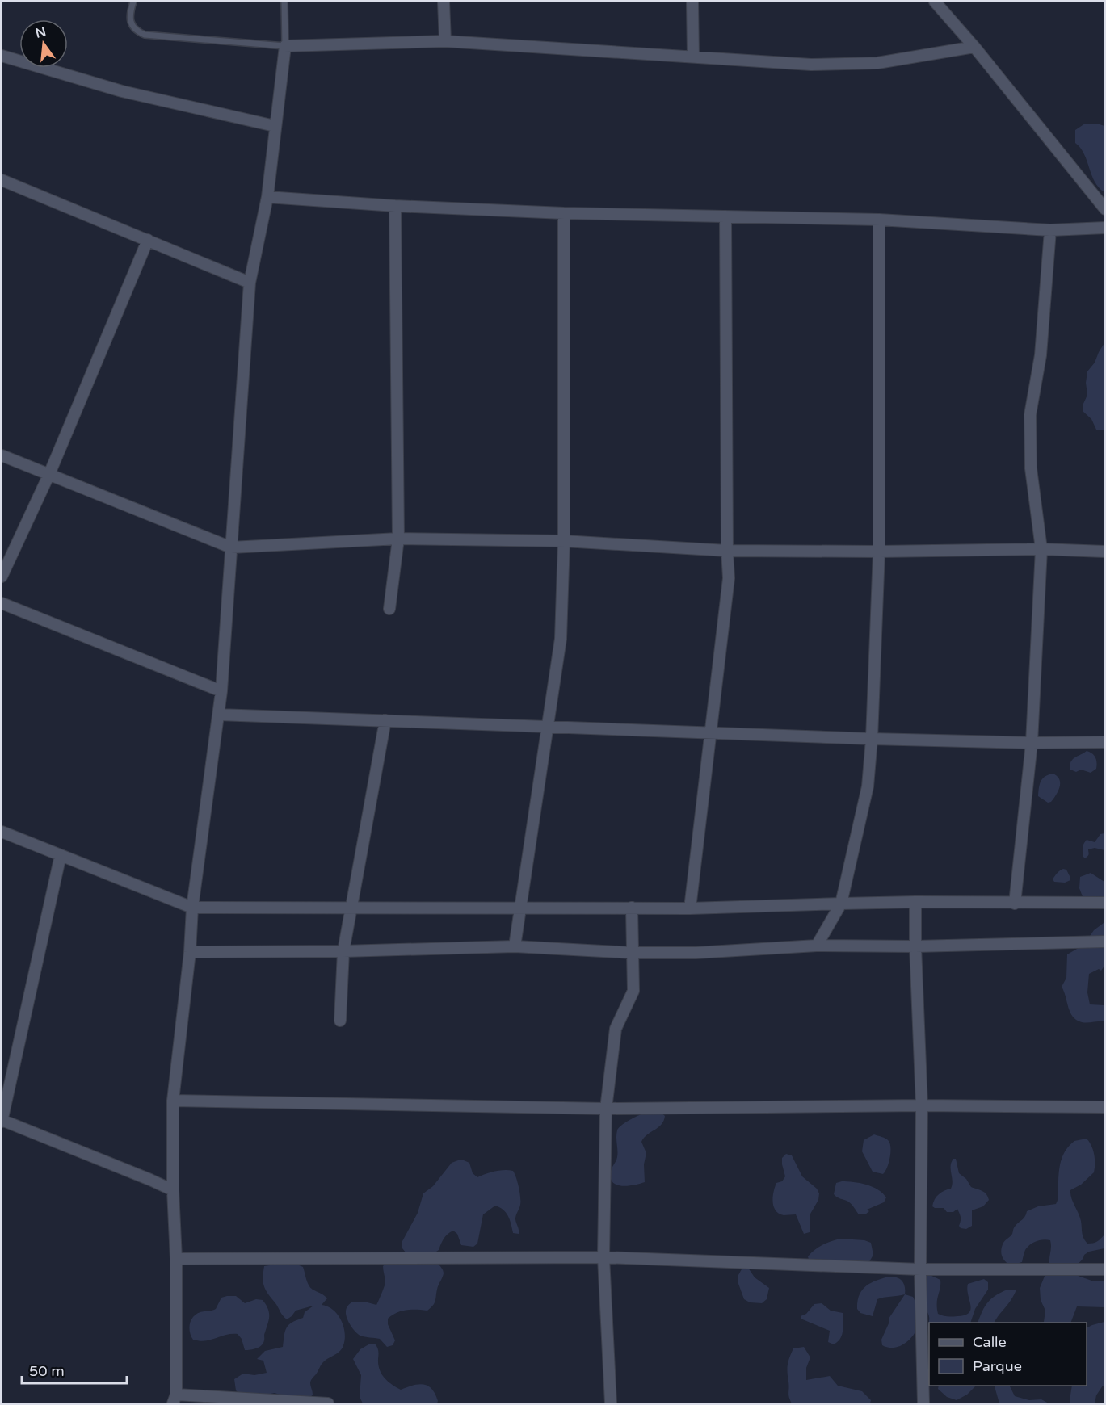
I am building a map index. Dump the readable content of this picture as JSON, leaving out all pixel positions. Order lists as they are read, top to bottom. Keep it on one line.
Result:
{"legend":["Calle","Parque"],"scale_bar":"50 m","north":"top"}
